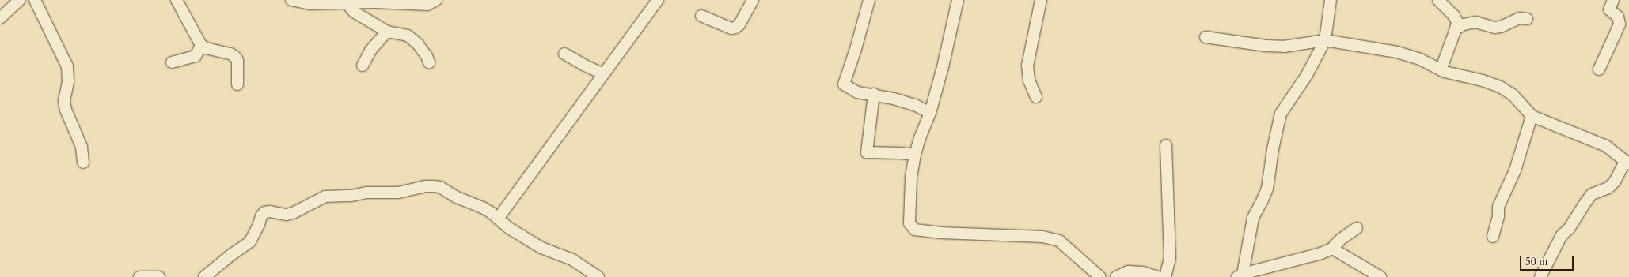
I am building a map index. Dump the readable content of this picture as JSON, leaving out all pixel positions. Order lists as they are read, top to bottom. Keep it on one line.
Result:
{"scale_bar":"50 m"}
